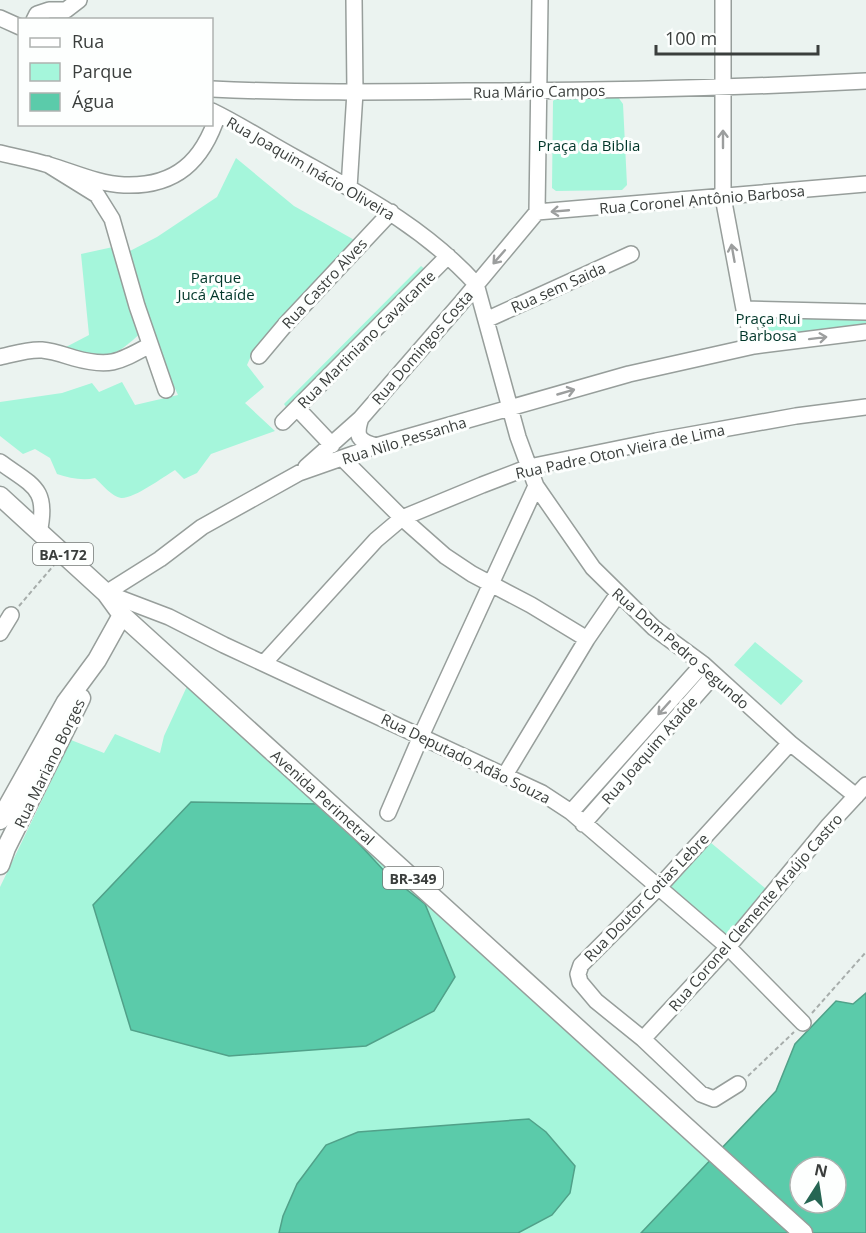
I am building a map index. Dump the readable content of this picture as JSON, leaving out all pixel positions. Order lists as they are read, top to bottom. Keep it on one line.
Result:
{"streets":{"main road":["BA-172","Rua Mariano Borges","Avenida Perimetral","BR-349"],"street":["Rua Mário Campos","Rua Joaquim Inácio Oliveira","Rua Coronel Antônio Barbosa","Rua Castro Alves","Rua sem Saida","Rua Martiniano Cavalcante","Rua Domingos Costa","Rua Nilo Pessanha","Rua Padre Oton Vieira de Lima","Rua Dom Pedro Segundo","Rua Joaquim Ataíde","Rua Deputado Adão Souza","Rua Doutor Cotias Lebre","Rua Coronel Clemente Araújo Castro"]},"crossings":[["Rua Joaquim Inácio Oliveira","Rua Castro Alves"],["Rua Joaquim Inácio Oliveira","Rua sem Saida"],["Rua Joaquim Inácio Oliveira","Rua Martiniano Cavalcante"],["Rua Joaquim Inácio Oliveira","Rua Domingos Costa"],["Rua Joaquim Inácio Oliveira","Rua Nilo Pessanha"],["Rua Joaquim Inácio Oliveira","Rua Dom Pedro Segundo"],["Rua Coronel Antônio Barbosa","Rua Domingos Costa"],["Rua Domingos Costa","Rua Nilo Pessanha"],["Rua Nilo Pessanha","Rua Dom Pedro Segundo"],["Rua Padre Oton Vieira de Lima","Rua Dom Pedro Segundo"],["Rua Padre Oton Vieira de Lima","Rua Deputado Adão Souza"],["Rua Dom Pedro Segundo","Rua Joaquim Ataíde"],["Rua Dom Pedro Segundo","Rua Doutor Cotias Lebre"],["Rua Dom Pedro Segundo","Rua Coronel Clemente Araújo Castro"],["Rua Joaquim Ataíde","Rua Deputado Adão Souza"],["Rua Deputado Adão Souza","Avenida Perimetral"],["Rua Deputado Adão Souza","Rua Doutor Cotias Lebre"],["Rua Deputado Adão Souza","Rua Coronel Clemente Araújo Castro"],["Rua Mariano Borges","Avenida Perimetral"],["Rua Doutor Cotias Lebre","Rua Coronel Clemente Araújo Castro"]],"one_way":["Rua Coronel Antônio Barbosa"],"parks":["Praça da Biblia","Parque Jucá Ataíde","Praça Rui Barbosa"],"legend":["Rua","Parque","Água"],"scale_bar":"100 m","north":"top"}
